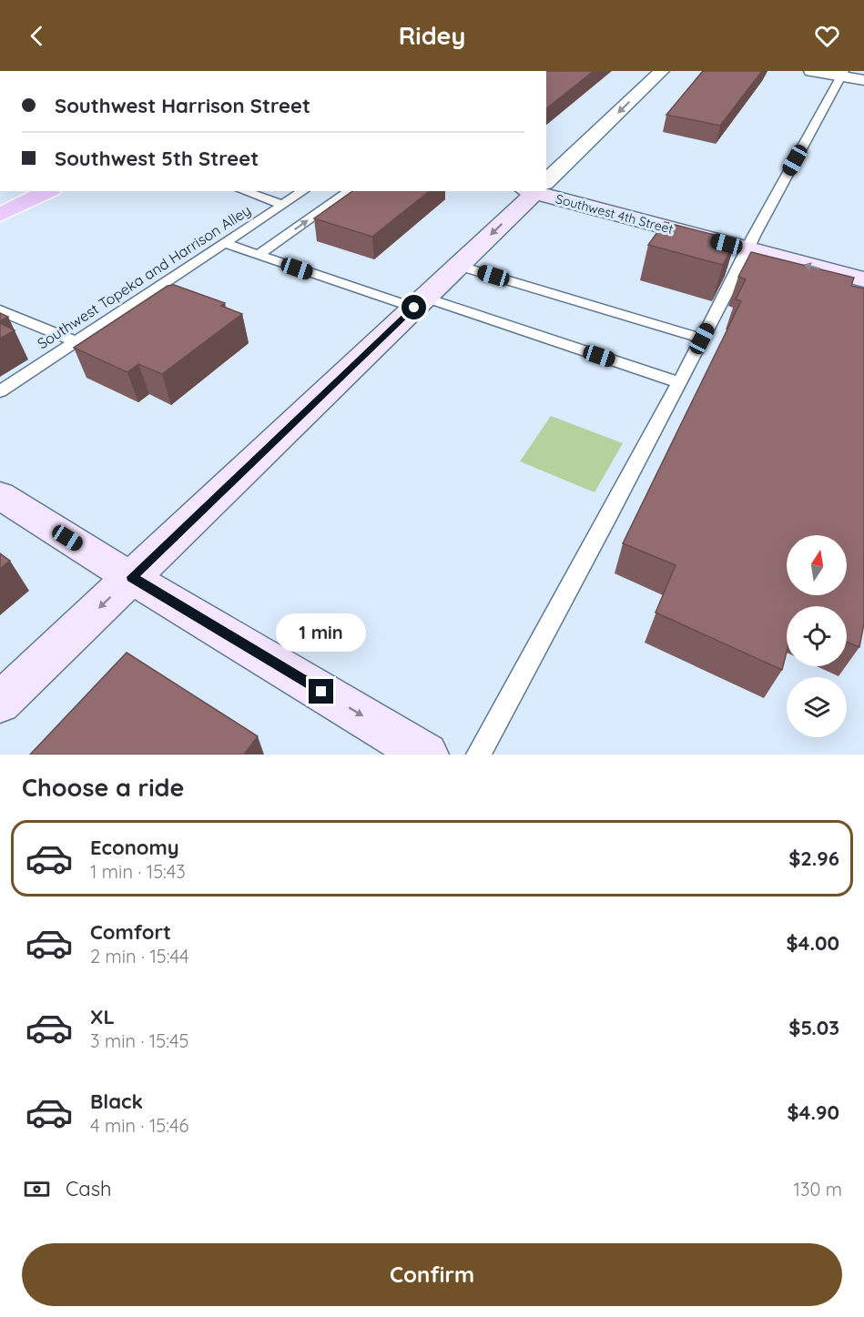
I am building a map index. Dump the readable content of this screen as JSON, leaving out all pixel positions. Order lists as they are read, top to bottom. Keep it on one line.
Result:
{"streets":{"street":["Southwest 4th Street"],"lane":["Southwest Topeka and Harrison Alley"]},"north":"top","page":{"header":"Ridey","banner":["Southwest Harrison Street","Southwest 5th Street"],"bubble":"1 min","heading":"Choose a ride","list":[{"name":"Economy","note":"1 min · 15:43","value":"$2.96"},{"name":"Comfort","note":"2 min · 15:44","value":"$4.00"},{"name":"XL","note":"3 min · 15:45","value":"$5.03"},{"name":"Black","note":"4 min · 15:46","value":"$4.90"}],"pay":["Cash","130 m"],"buttons":"Confirm"}}
